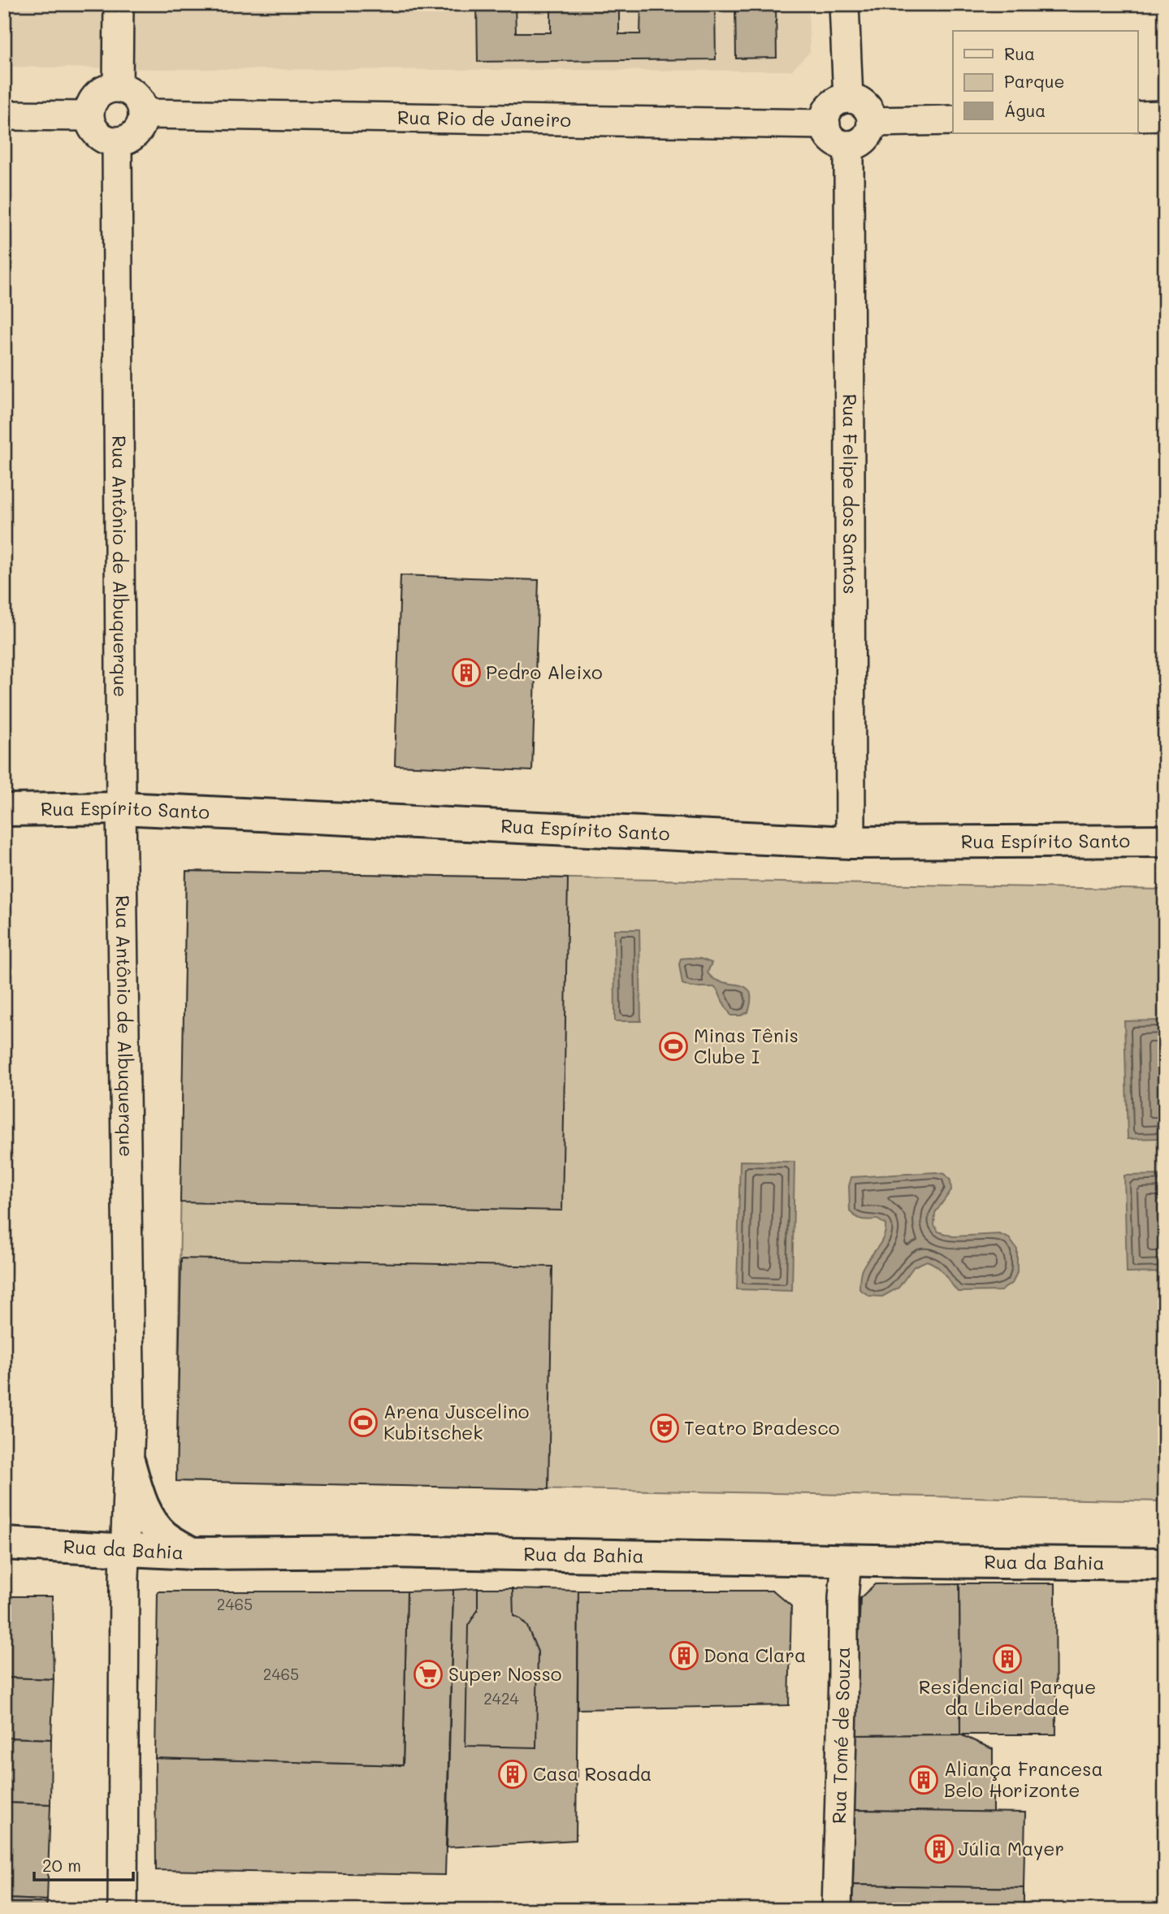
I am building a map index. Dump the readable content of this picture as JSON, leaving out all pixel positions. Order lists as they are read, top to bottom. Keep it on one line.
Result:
{"streets":{"street":["Rua Rio de Janeiro","Rua Felipe dos Santos","Rua Antônio de Albuquerque","Rua Espírito Santo","Rua da Bahia","Rua Tomé de Souza"]},"crossings":[["Rua Rio de Janeiro","Rua Felipe dos Santos"],["Rua Rio de Janeiro","Rua Antônio de Albuquerque"],["Rua Felipe dos Santos","Rua Espírito Santo"],["Rua Antônio de Albuquerque","Rua Espírito Santo"],["Rua Antônio de Albuquerque","Rua da Bahia"],["Rua da Bahia","Rua Tomé de Souza"]],"places":{"building":["Pedro Aleixo","Dona Clara","Residencial Parque da Liberdade","Casa Rosada","Aliança Francesa Belo Horizonte","Júlia Mayer"],"sports":["Minas Tênis Clube I","Arena Juscelino Kubitschek"],"theatre":["Teatro Bradesco"],"supermarket":["Super Nosso"]},"house_numbers":["2465","2465","2424"],"legend":["Rua","Parque","Água"],"scale_bar":"20 m"}
